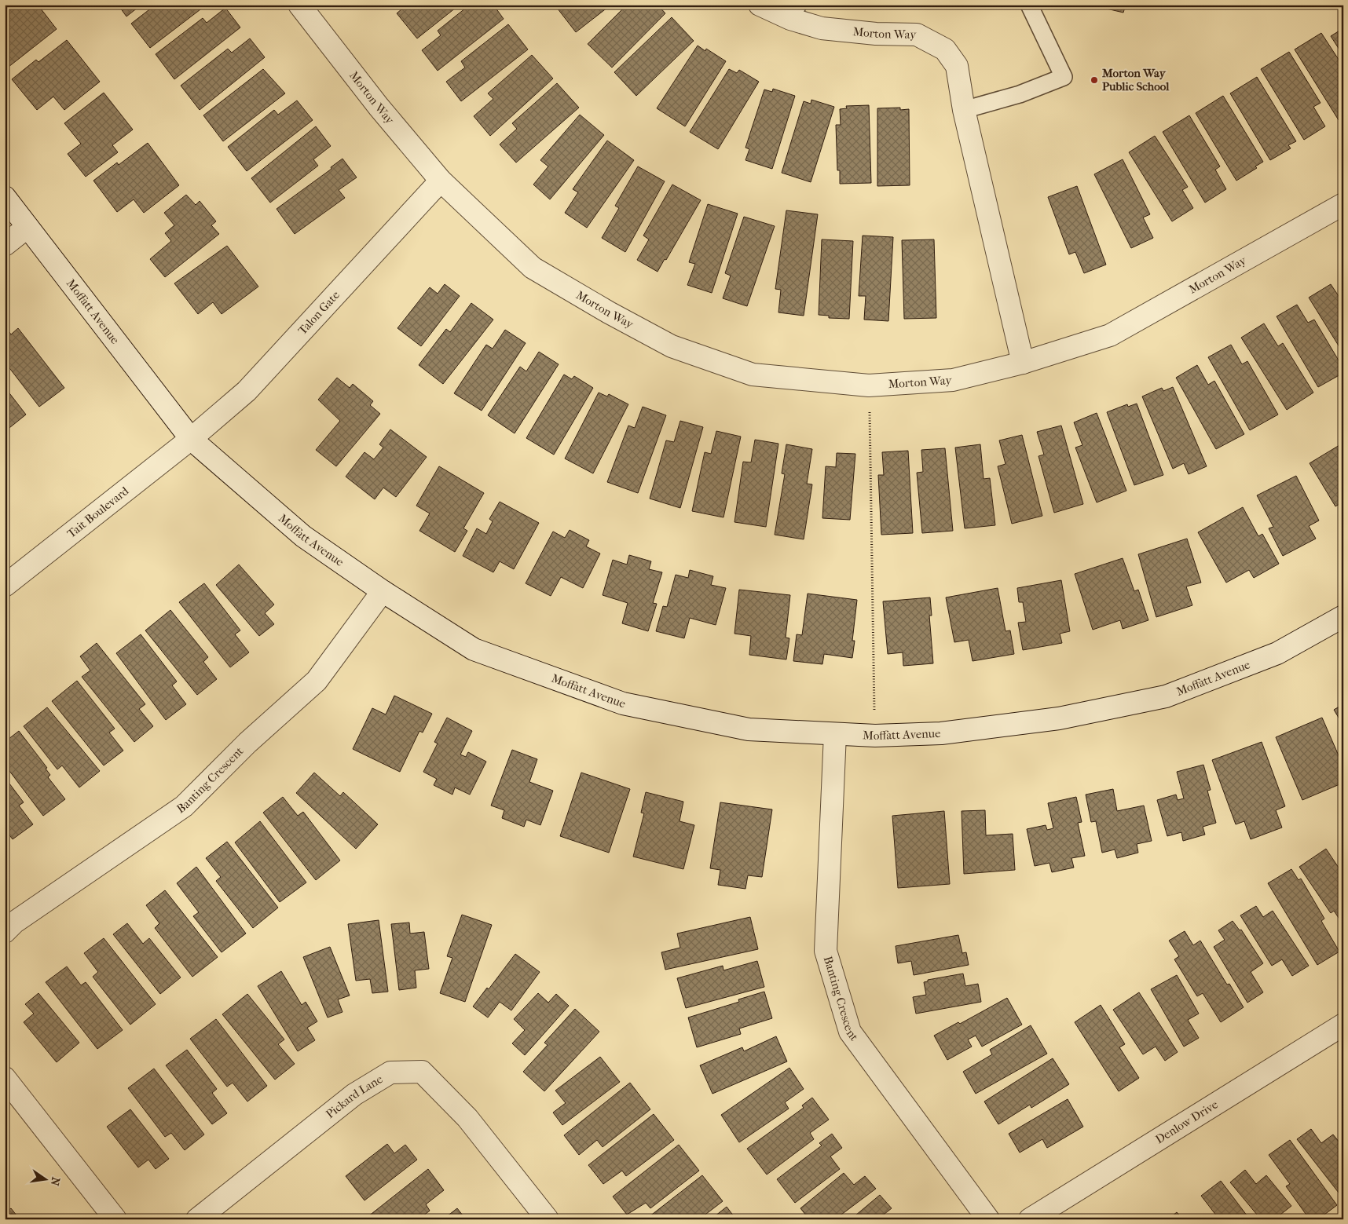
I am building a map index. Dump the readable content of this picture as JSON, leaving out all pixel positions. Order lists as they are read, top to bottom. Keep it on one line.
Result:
{"streets":{"street":["Morton Way","Moffatt Avenue","Talon Gate","Tait Boulevard","Banting Crescent","Pickard Lane","Denlow Drive"]},"crossings":[["Morton Way","Talon Gate"],["Moffatt Avenue","Talon Gate"],["Moffatt Avenue","Tait Boulevard"],["Moffatt Avenue","Banting Crescent"],["Talon Gate","Tait Boulevard"]],"places":["Morton Way Public School"],"north":"right"}
